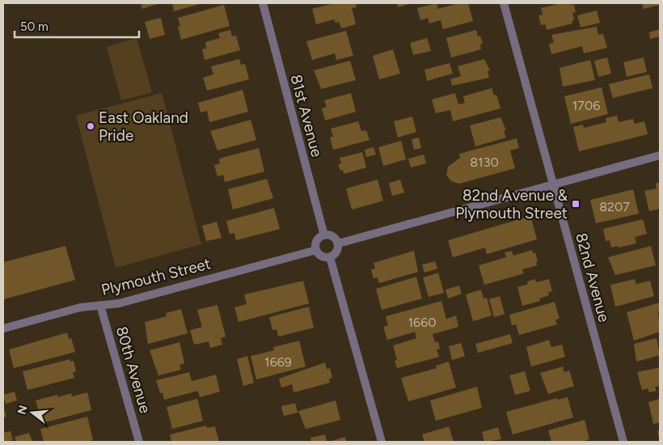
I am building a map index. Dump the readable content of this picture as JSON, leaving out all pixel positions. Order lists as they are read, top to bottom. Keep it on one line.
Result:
{"streets":{"street":["81st Avenue","Plymouth Street","82nd Avenue","80th Avenue"]},"crossings":[["81st Avenue","Plymouth Street"],["Plymouth Street","80th Avenue"]],"places":{"other":["East Oakland Pride"],"transit":["82nd Avenue & Plymouth Street"]},"house_numbers":["1706","8130","8207","1660","1669"],"scale_bar":"50 m","north":"left"}
